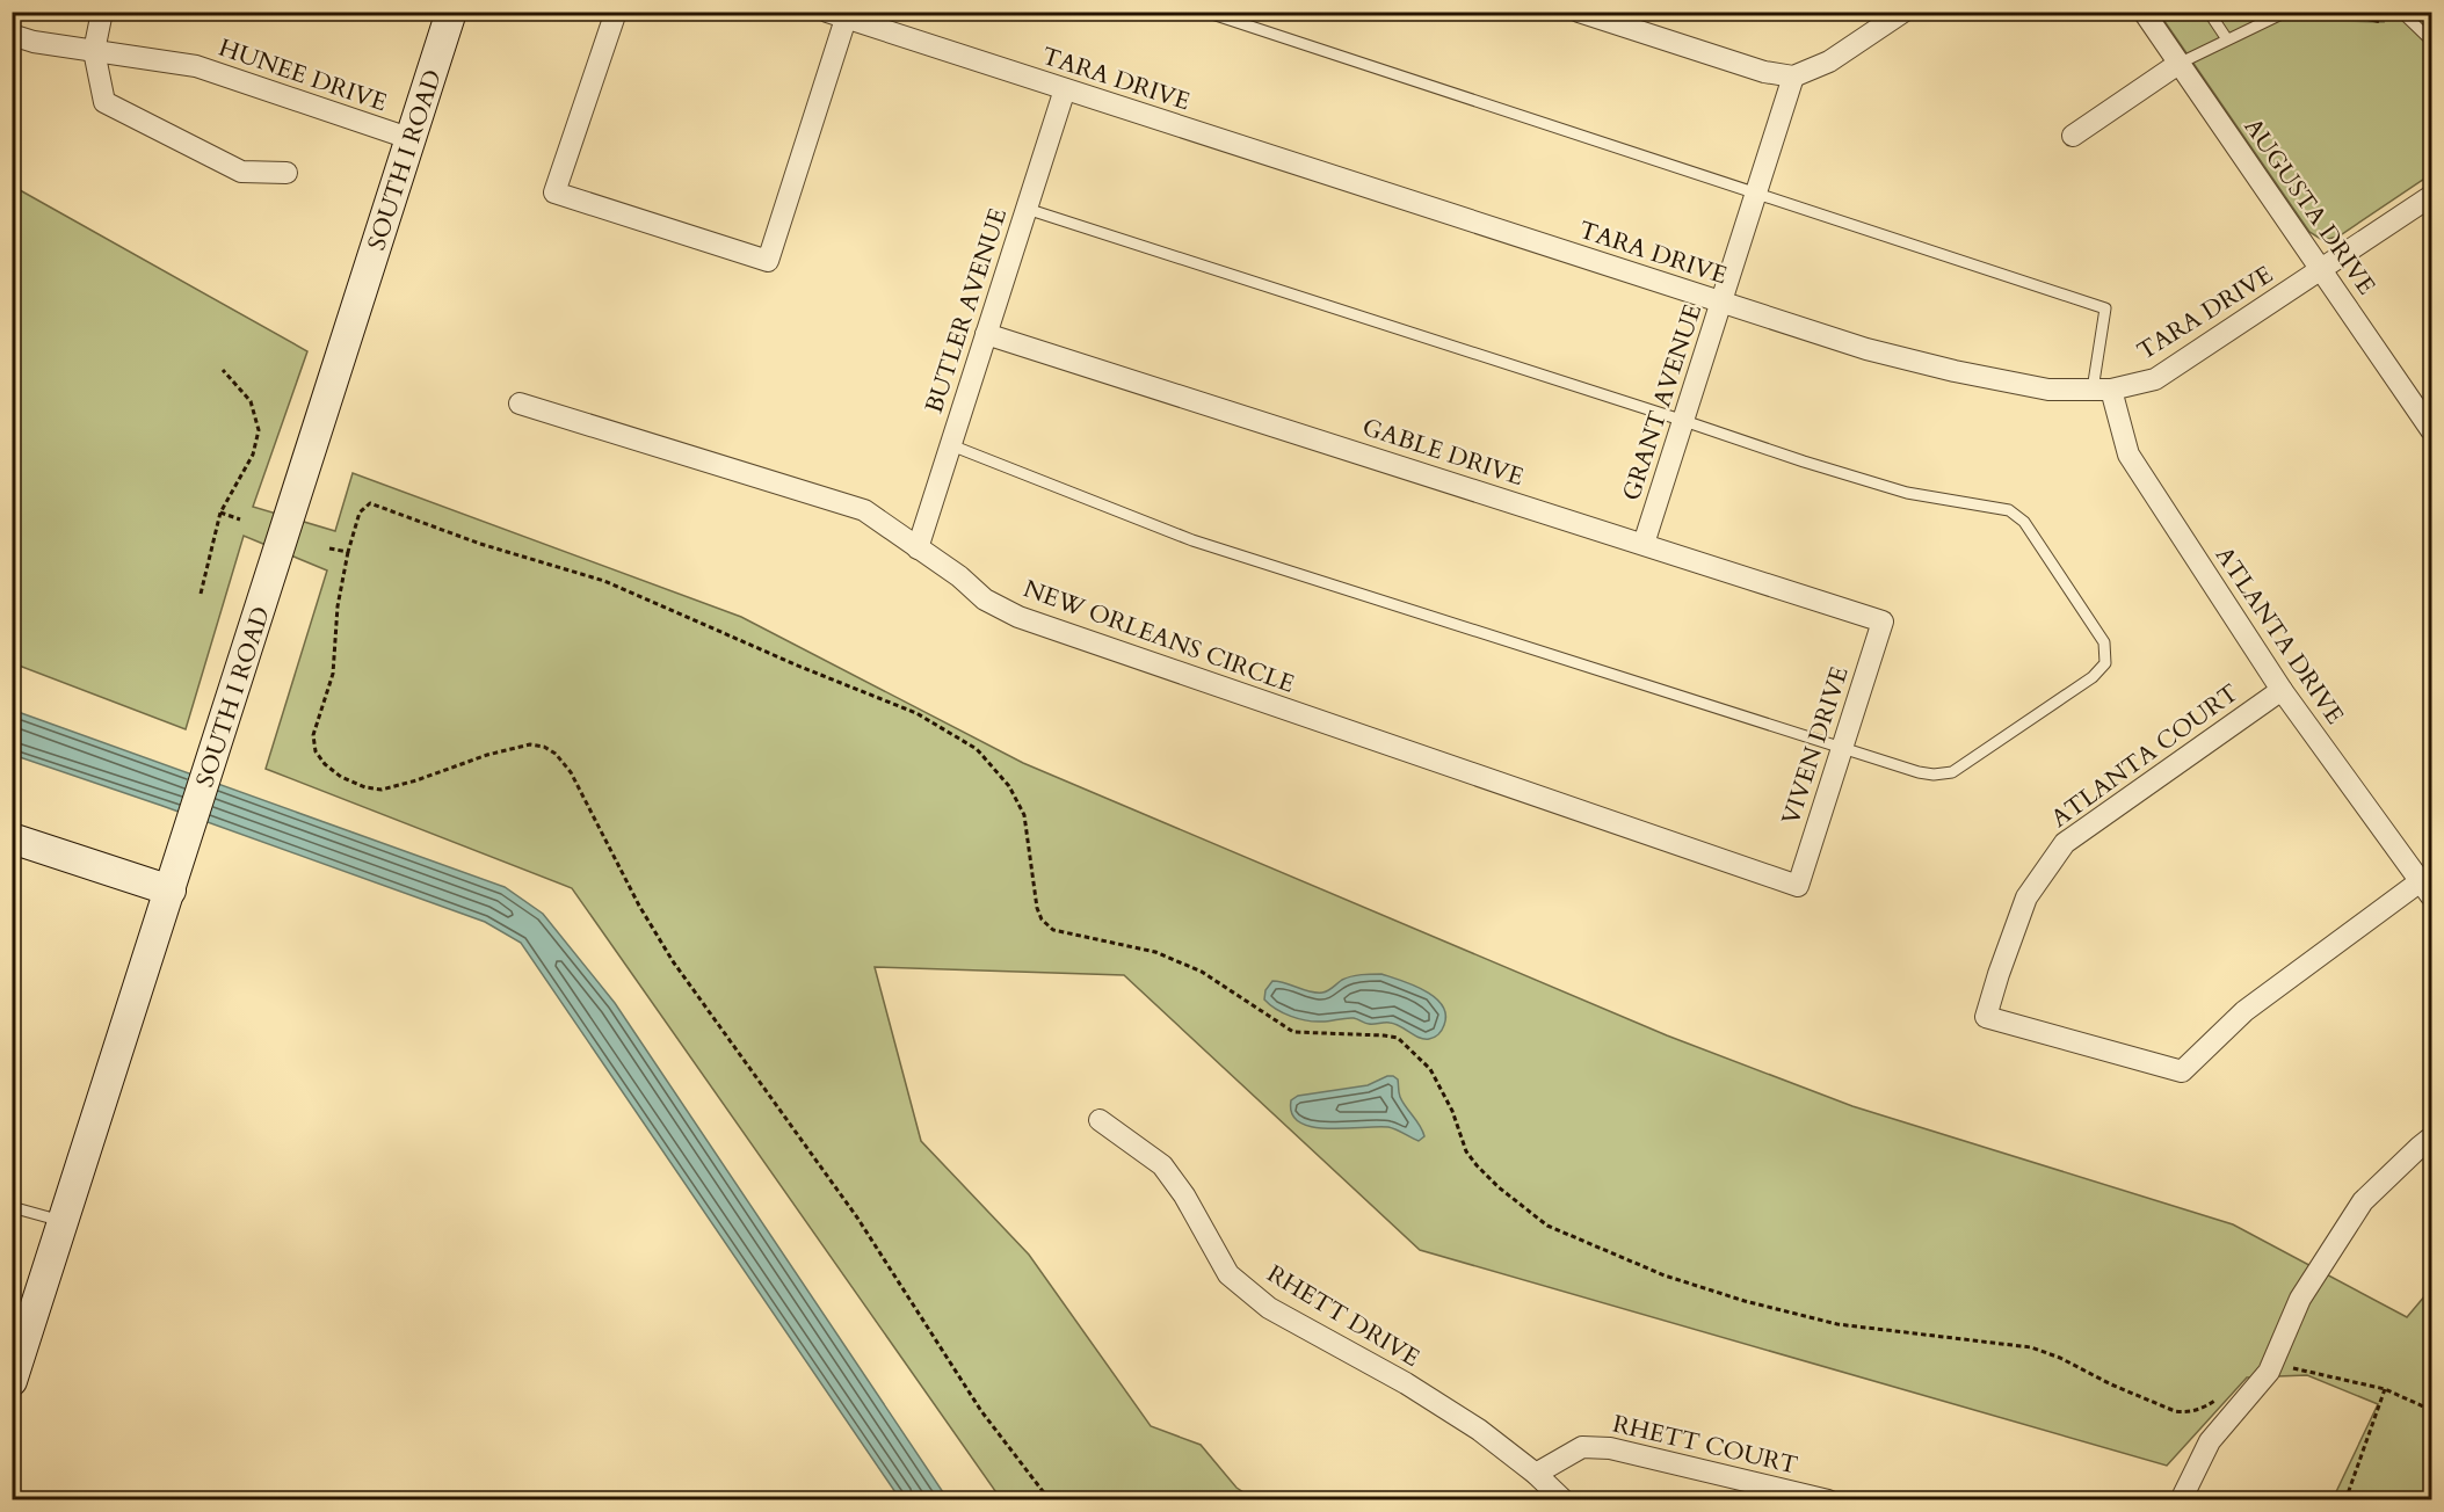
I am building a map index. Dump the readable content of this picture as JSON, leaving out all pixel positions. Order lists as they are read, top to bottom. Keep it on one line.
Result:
{"streets":{"main road":["SOUTH I ROAD"],"street":["HUNEE DRIVE","TARA DRIVE","AUGUSTA DRIVE","BUTLER AVENUE","GRANT AVENUE","GABLE DRIVE","ATLANTA DRIVE","NEW ORLEANS CIRCLE","VIVEN DRIVE","ATLANTA COURT","RHETT DRIVE","RHETT COURT"]},"crossings":[["HUNEE DRIVE","SOUTH I ROAD"],["TARA DRIVE","AUGUSTA DRIVE"],["TARA DRIVE","BUTLER AVENUE"],["TARA DRIVE","GRANT AVENUE"],["TARA DRIVE","ATLANTA DRIVE"],["BUTLER AVENUE","GABLE DRIVE"],["BUTLER AVENUE","NEW ORLEANS CIRCLE"],["GRANT AVENUE","GABLE DRIVE"],["GABLE DRIVE","VIVEN DRIVE"],["ATLANTA DRIVE","ATLANTA COURT"],["NEW ORLEANS CIRCLE","VIVEN DRIVE"],["RHETT DRIVE","RHETT COURT"]]}
